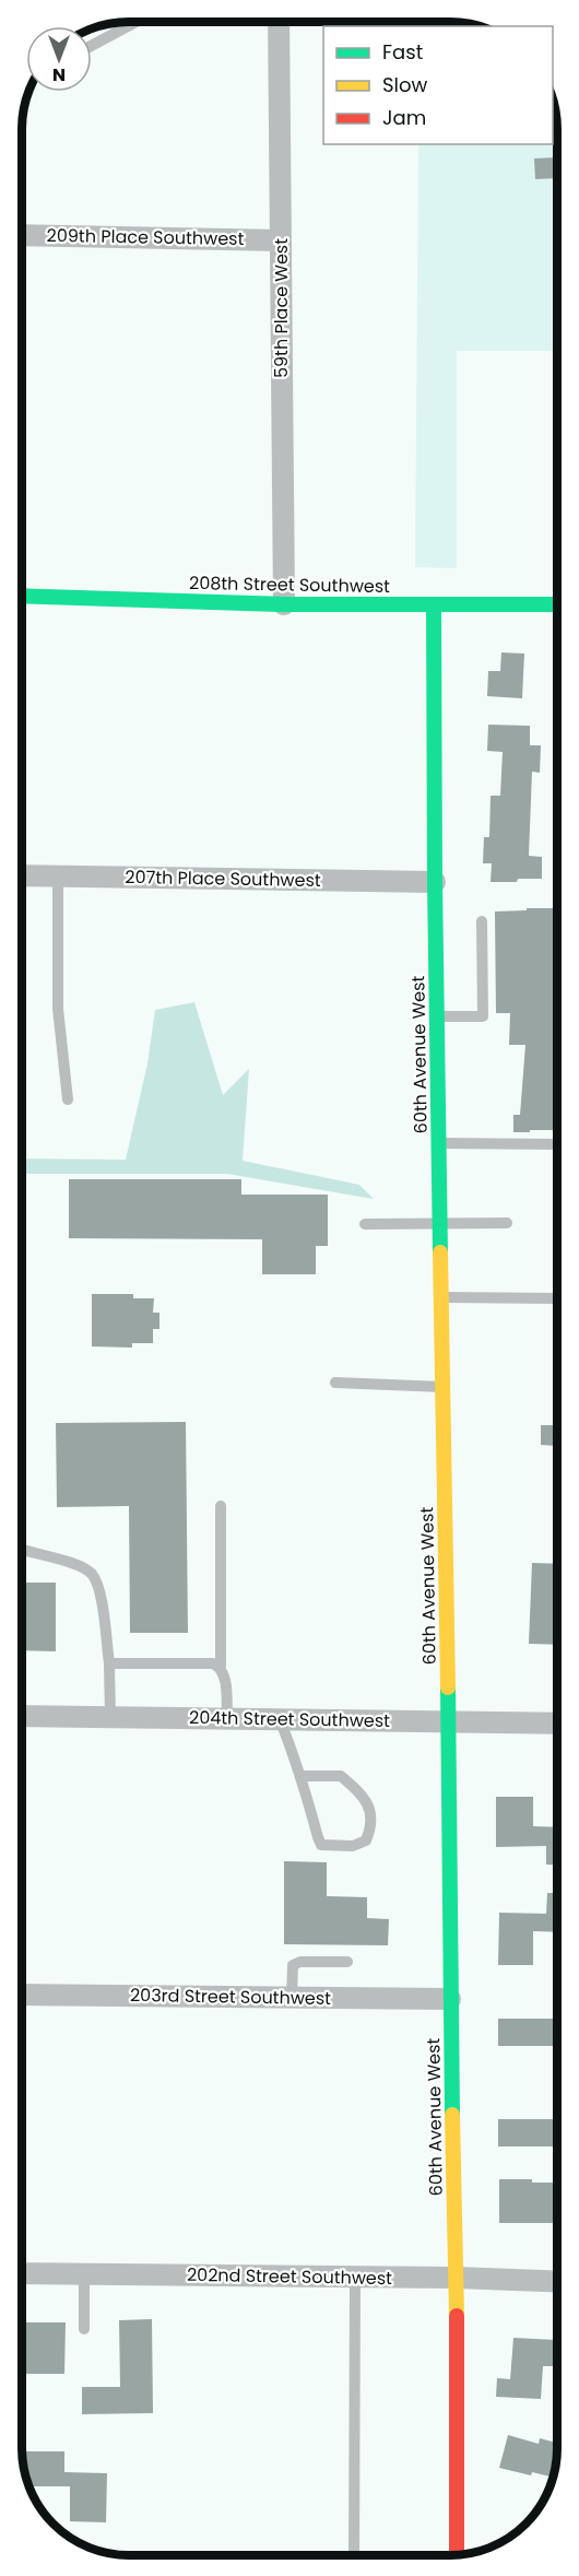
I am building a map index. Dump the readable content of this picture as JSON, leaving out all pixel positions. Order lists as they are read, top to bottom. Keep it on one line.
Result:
{"streets":{"street":["209th Place Southwest","59th Place West","208th Street Southwest","207th Place Southwest","60th Avenue West","204th Street Southwest","203rd Street Southwest","202nd Street Southwest"]},"crossings":[["209th Place Southwest","59th Place West"],["59th Place West","208th Street Southwest"],["208th Street Southwest","60th Avenue West"],["207th Place Southwest","60th Avenue West"],["60th Avenue West","204th Street Southwest"],["60th Avenue West","203rd Street Southwest"],["60th Avenue West","202nd Street Southwest"]],"legend":["Fast","Slow","Jam"],"north":"bottom"}
